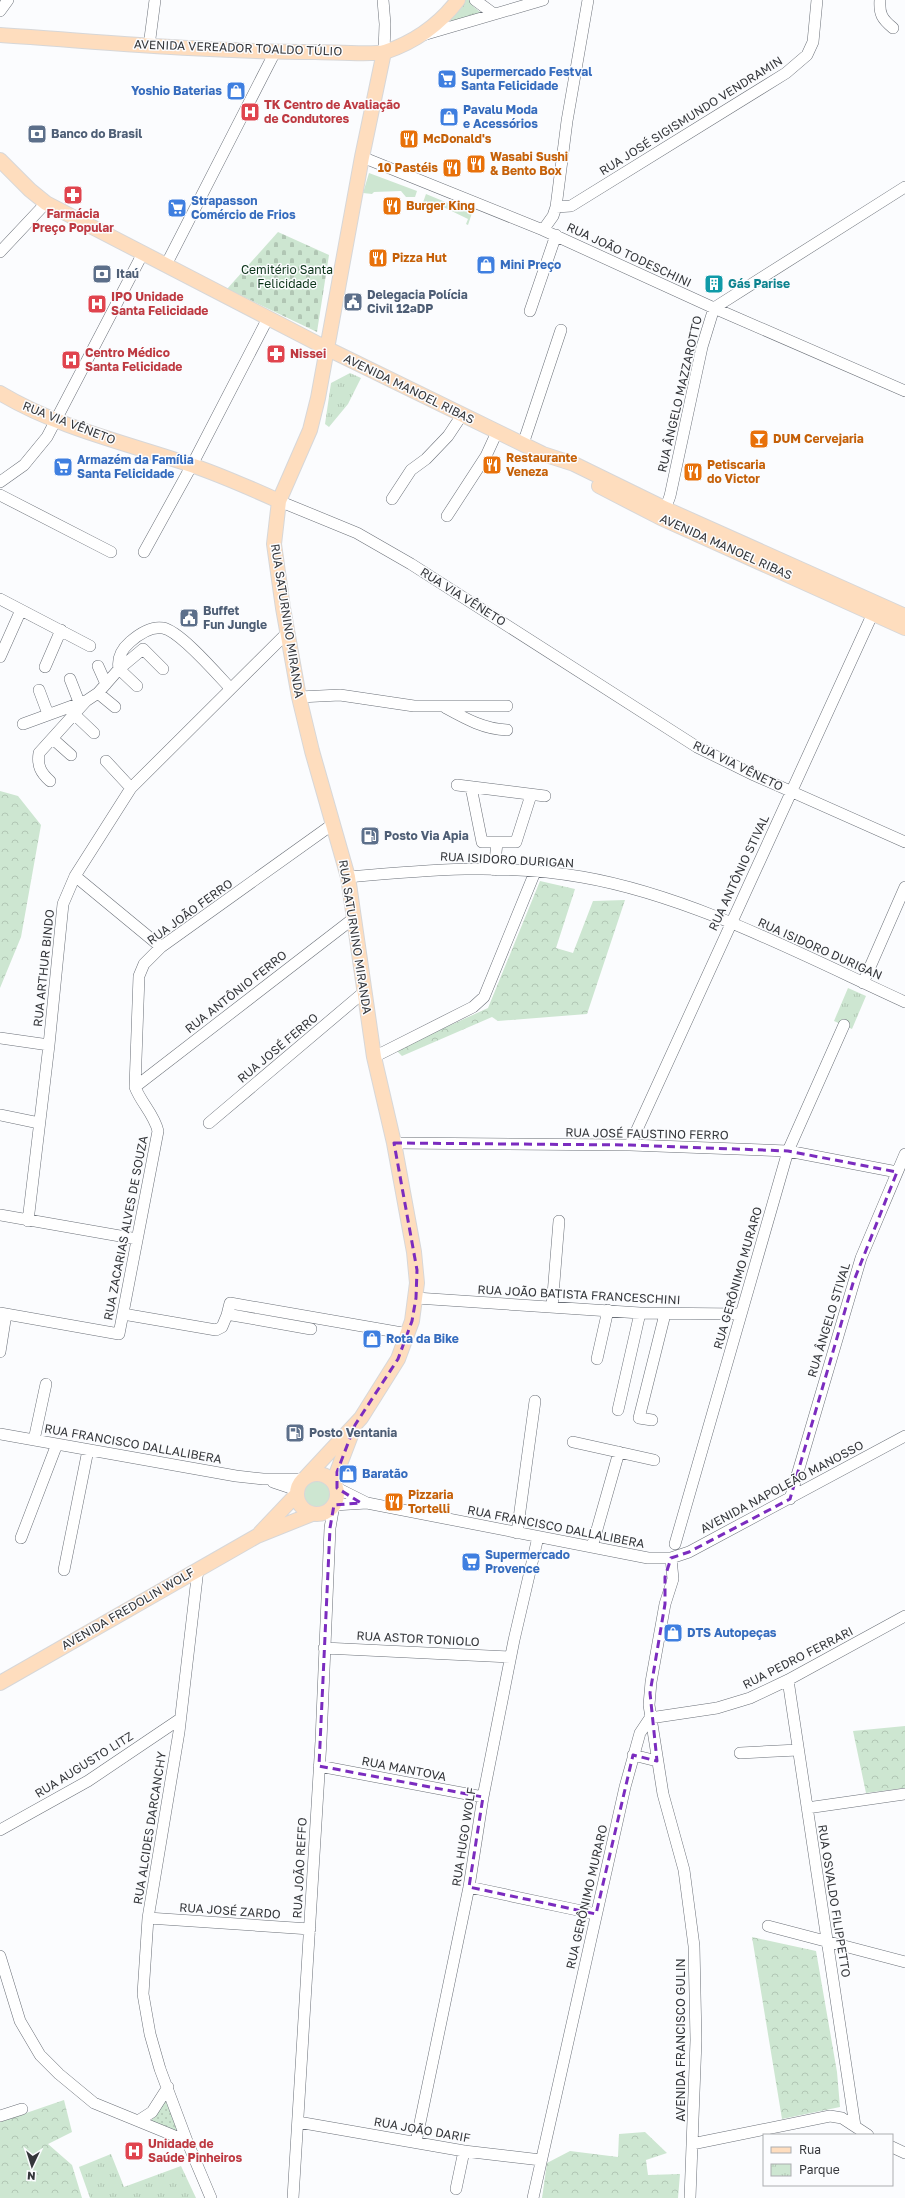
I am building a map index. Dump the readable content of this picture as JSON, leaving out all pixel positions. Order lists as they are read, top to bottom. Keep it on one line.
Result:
{"streets":{"main road":["AVENIDA VEREADOR TOALDO TÚLIO","AVENIDA MANOEL RIBAS","RUA VIA VÊNETO","RUA SATURNINO MIRANDA","AVENIDA FREDOLIN WOLF"],"street":["RUA JOSÉ SIGISMUNDO VENDRAMIN","RUA JOÃO TODESCHINI","RUA ÂNGELO MAZZAROTTO","RUA ISIDORO DURIGAN","RUA ANTÔNIO STIVAL","RUA JOÃO FERRO","RUA ARTHUR BINDO","RUA ANTÔNIO FERRO","RUA JOSÉ FERRO","RUA JOSÉ FAUSTINO FERRO","RUA ZACARIAS ALVES DE SOUZA","RUA GERÔNIMO MURARO","RUA JOÃO BATISTA FRANCESCHINI","RUA ÂNGELO STIVAL","RUA FRANCISCO DALLALIBERA","AVENIDA NAPOLEÃO MANOSSO","RUA ASTOR TONIOLO","RUA PEDRO FERRARI","RUA AUGUSTO LITZ","RUA MANTOVA","RUA ALCIDES DARCANCHY","RUA HUGO WOLF","RUA JOÃO REFFO","RUA OSVALDO FILIPPETTO","RUA JOSÉ ZARDO","AVENIDA FRANCISCO GULIN","RUA JOÃO DARIF"]},"crossings":[["AVENIDA VEREADOR TOALDO TÚLIO","RUA SATURNINO MIRANDA"],["RUA JOÃO TODESCHINI","RUA ÂNGELO MAZZAROTTO"],["RUA JOÃO TODESCHINI","RUA SATURNINO MIRANDA"],["AVENIDA MANOEL RIBAS","RUA ÂNGELO MAZZAROTTO"],["AVENIDA MANOEL RIBAS","RUA SATURNINO MIRANDA"],["AVENIDA MANOEL RIBAS","RUA ANTÔNIO STIVAL"],["RUA VIA VÊNETO","RUA SATURNINO MIRANDA"],["RUA VIA VÊNETO","RUA ANTÔNIO STIVAL"],["RUA SATURNINO MIRANDA","RUA ISIDORO DURIGAN"],["RUA SATURNINO MIRANDA","RUA JOÃO FERRO"],["RUA SATURNINO MIRANDA","RUA ARTHUR BINDO"],["RUA SATURNINO MIRANDA","RUA ANTÔNIO FERRO"],["RUA SATURNINO MIRANDA","RUA JOSÉ FERRO"],["RUA SATURNINO MIRANDA","RUA JOSÉ FAUSTINO FERRO"],["RUA SATURNINO MIRANDA","RUA JOÃO BATISTA FRANCESCHINI"],["RUA SATURNINO MIRANDA","RUA FRANCISCO DALLALIBERA"],["RUA SATURNINO MIRANDA","AVENIDA FREDOLIN WOLF"],["RUA SATURNINO MIRANDA","RUA JOÃO REFFO"],["RUA ISIDORO DURIGAN","RUA ANTÔNIO STIVAL"],["RUA ANTÔNIO STIVAL","RUA JOSÉ FAUSTINO FERRO"],["RUA JOÃO FERRO","RUA ANTÔNIO FERRO"],["RUA JOÃO FERRO","RUA ZACARIAS ALVES DE SOUZA"],["RUA ANTÔNIO FERRO","RUA ZACARIAS ALVES DE SOUZA"],["RUA JOSÉ FAUSTINO FERRO","RUA GERÔNIMO MURARO"],["RUA JOSÉ FAUSTINO FERRO","RUA ÂNGELO STIVAL"],["RUA GERÔNIMO MURARO","RUA JOÃO BATISTA FRANCESCHINI"],["RUA GERÔNIMO MURARO","RUA PEDRO FERRARI"],["RUA GERÔNIMO MURARO","AVENIDA FRANCISCO GULIN"],["RUA GERÔNIMO MURARO","RUA JOÃO DARIF"],["RUA ÂNGELO STIVAL","AVENIDA NAPOLEÃO MANOSSO"],["RUA FRANCISCO DALLALIBERA","AVENIDA NAPOLEÃO MANOSSO"],["RUA FRANCISCO DALLALIBERA","AVENIDA FREDOLIN WOLF"],["RUA FRANCISCO DALLALIBERA","RUA HUGO WOLF"],["RUA FRANCISCO DALLALIBERA","RUA JOÃO REFFO"],["AVENIDA FREDOLIN WOLF","RUA ALCIDES DARCANCHY"],["AVENIDA FREDOLIN WOLF","RUA JOÃO REFFO"],["RUA ASTOR TONIOLO","RUA HUGO WOLF"],["RUA ASTOR TONIOLO","RUA JOÃO REFFO"],["RUA PEDRO FERRARI","RUA OSVALDO FILIPPETTO"],["RUA PEDRO FERRARI","AVENIDA FRANCISCO GULIN"],["RUA AUGUSTO LITZ","RUA ALCIDES DARCANCHY"],["RUA MANTOVA","RUA HUGO WOLF"],["RUA MANTOVA","RUA JOÃO REFFO"],["RUA ALCIDES DARCANCHY","RUA JOSÉ ZARDO"],["RUA HUGO WOLF","RUA JOÃO DARIF"],["RUA JOÃO REFFO","RUA JOSÉ ZARDO"],["RUA JOÃO REFFO","RUA JOÃO DARIF"]],"parks":["Cemitério Santa Felicidade"],"places":{"supermarket":["Supermercado Festval Santa Felicidade","Strapasson Comércio de Frios","Armazém da Família Santa Felicidade","Supermercado Provence"],"shop":["Yoshio Baterias","Pavalu Moda e Acessórios","Mini Preço","Rota da Bike","Baratão","DTS Autopeças"],"hospital":["TK Centro de Avaliação de Condutores","IPO Unidade Santa Felicidade","Centro Médico Santa Felicidade","Unidade de Saúde Pinheiros"],"bank":["Banco do Brasil","Itaú"],"restaurant":["McDonald's","Wasabi Sushi & Bento Box","10 Pastéis","Burger King","Pizza Hut","Restaurante Veneza","Petiscaria do Victor","Pizzaria Tortelli"],"pharmacy":["Farmácia Preço Popular","Nissei"],"building":["Gás Parise"],"public building":["Delegacia Polícia Civil 12ªDP","Buffet Fun Jungle"],"bar":["DUM Cervejaria"],"fuel station":["Posto Via Apia","Posto Ventania"]},"legend":["Rua","Parque"],"north":"bottom"}
